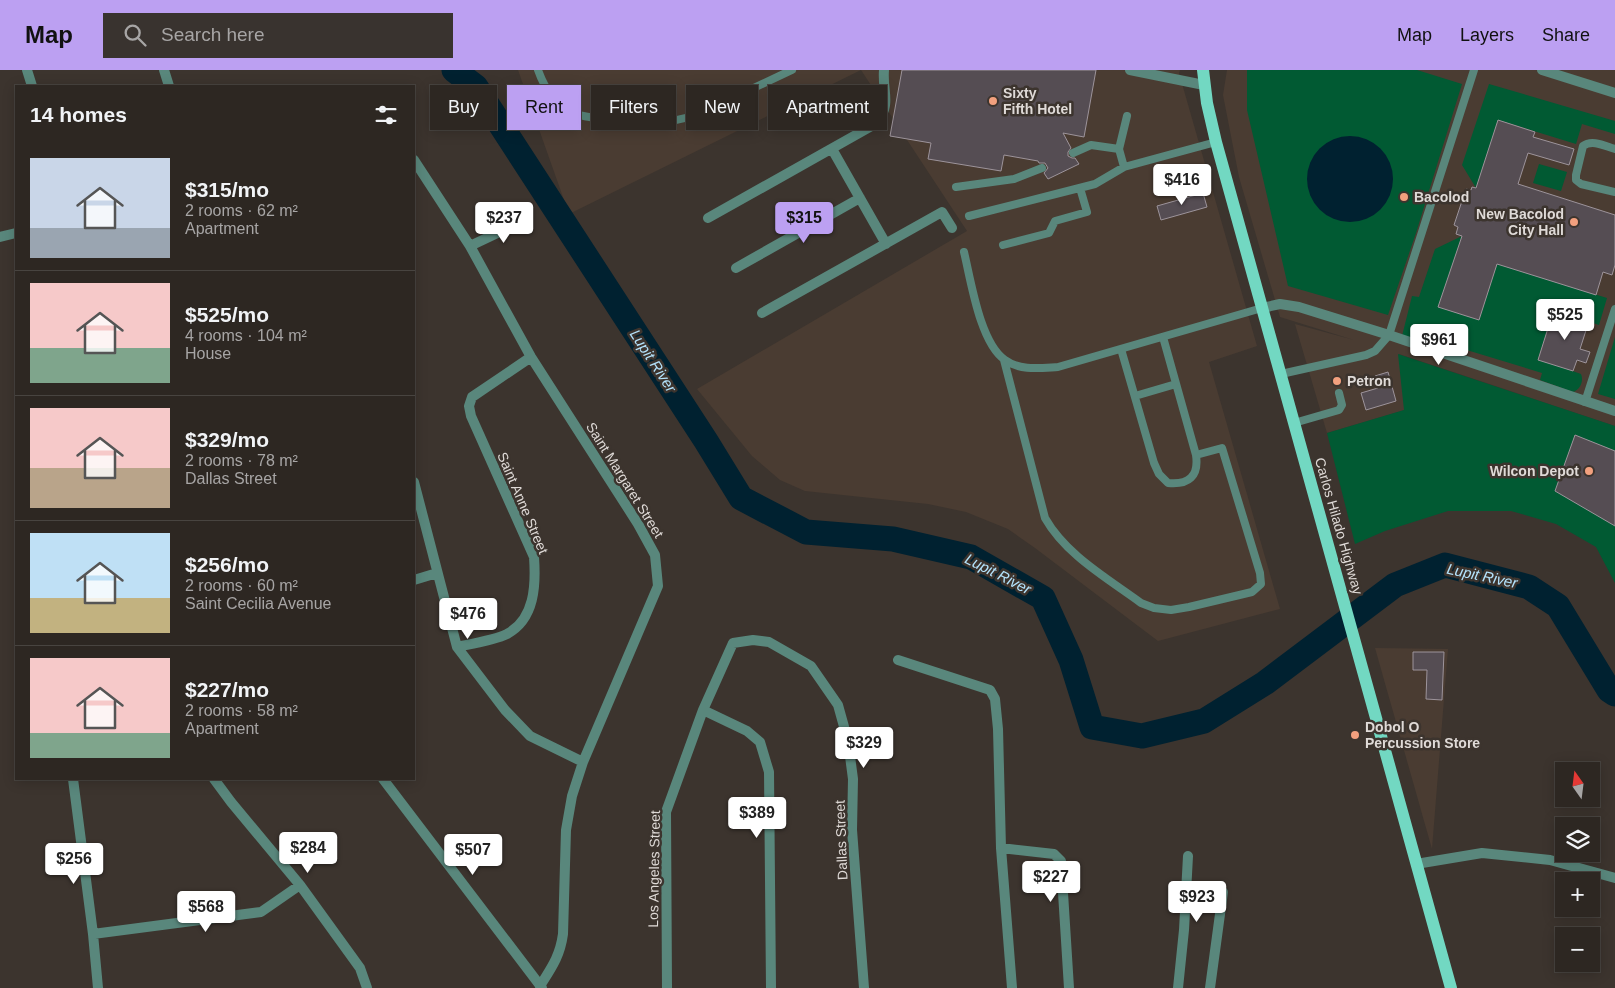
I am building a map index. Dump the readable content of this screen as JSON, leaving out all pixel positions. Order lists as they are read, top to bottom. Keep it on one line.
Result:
{"streets":{"main road":["Carlos Hilado Highway"],"street":["Saint Margaret Street","Saint Anne Street","Dallas Street","Los Angeles Street"]},"crossings":[["Saint Margaret Street","Saint Anne Street"],["Dallas Street","Los Angeles Street"]],"water":["Lupit River"],"places":["Sixty Fifth Hotel","Bacolod","New Bacolod City Hall","Petron","Wilcon Depot","Dobol O Percussion Store"],"north":"top","page":{"header":"Map","search":"Search here","nav":["Map","Layers","Share"],"chip":["Buy","Rent","Filters","New","Apartment"],"heading":"14 homes","list":[{"name":"$315/mo","note":"2 rooms · 62 m² · Apartment"},{"name":"$525/mo","note":"4 rooms · 104 m² · House"},{"name":"$329/mo","note":"2 rooms · 78 m² · Dallas Street"},{"name":"$256/mo","note":"2 rooms · 60 m² · Saint Cecilia Avenue"},{"name":"$227/mo","note":"2 rooms · 58 m² · Apartment"}],"price":["$416","$237","$315","$525","$961","$476","$329","$389","$284","$507","$256","$227","$923","$568"],"map_buttons":["+","−"]}}
